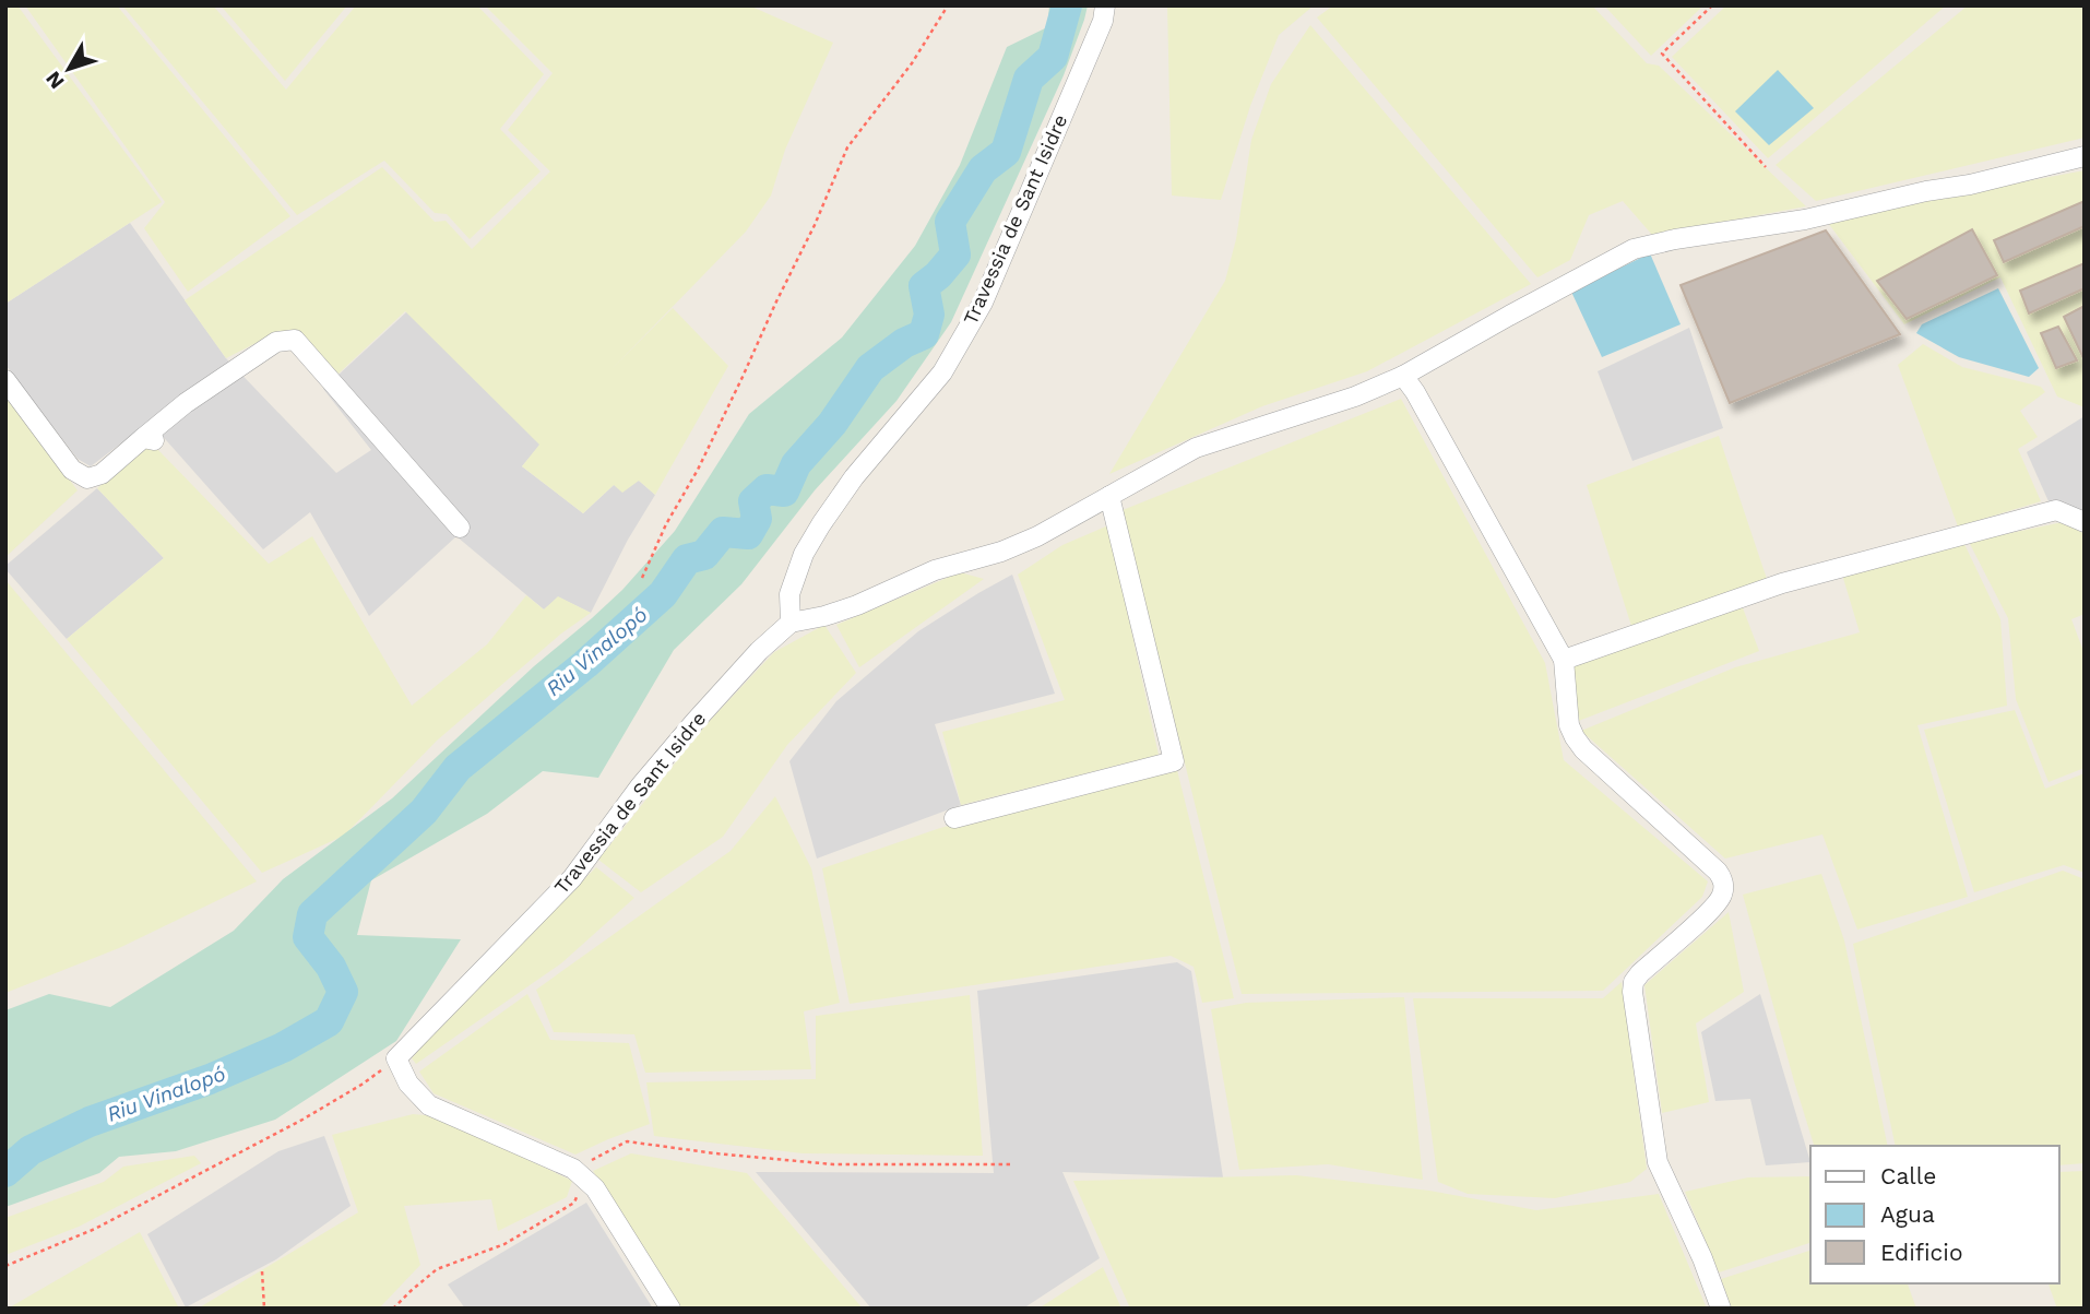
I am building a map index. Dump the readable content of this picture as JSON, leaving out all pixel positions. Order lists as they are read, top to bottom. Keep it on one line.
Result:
{"streets":{"street":["Travessia de Sant Isidre"]},"water":["Riu Vinalopó"],"legend":["Calle","Agua","Edificio"],"north":"bottom left"}
